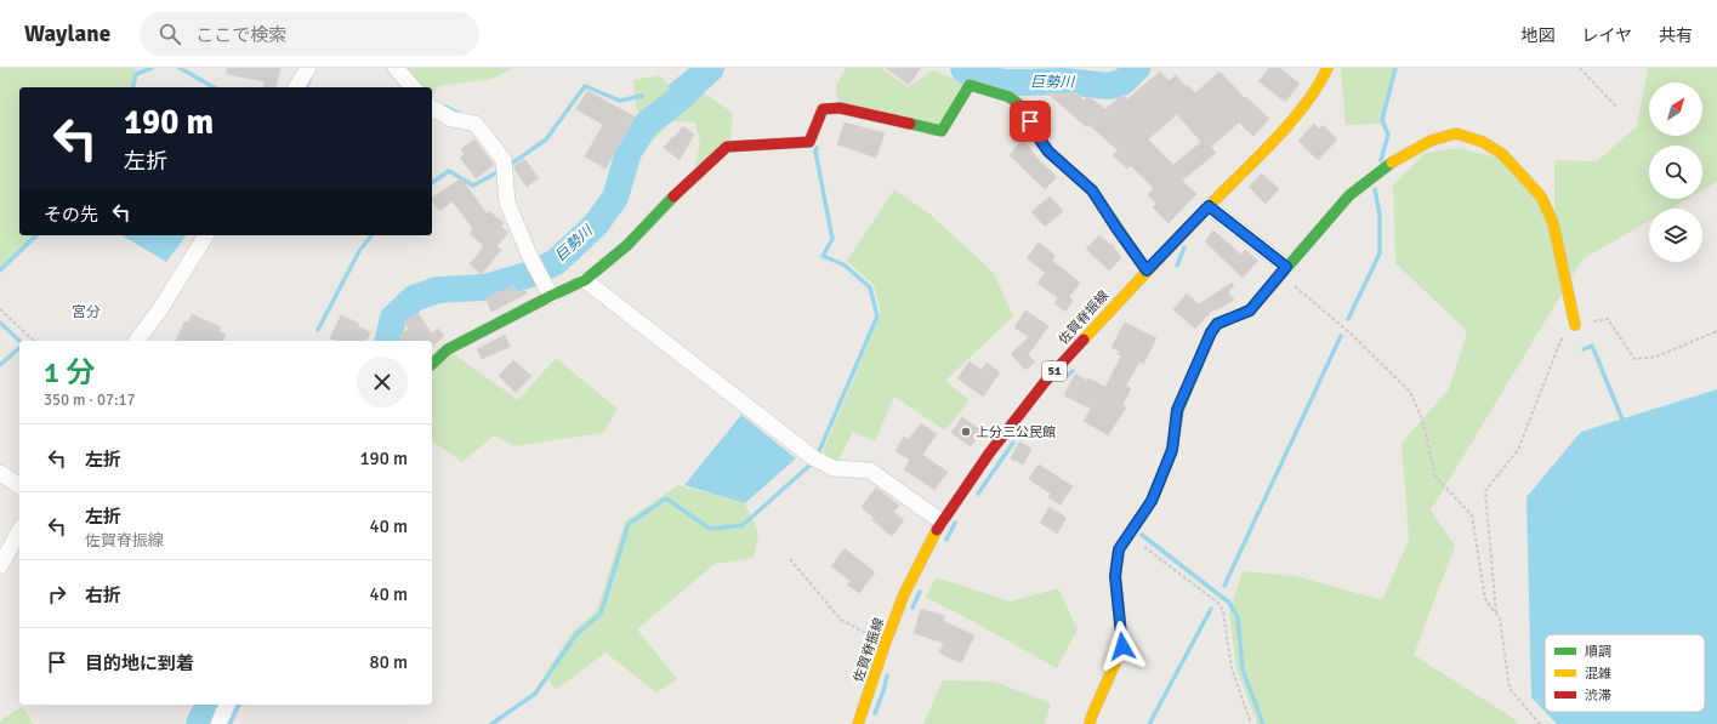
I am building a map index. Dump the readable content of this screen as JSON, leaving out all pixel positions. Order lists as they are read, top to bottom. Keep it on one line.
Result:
{"streets":{"street":["佐賀脊振線","51"]},"districts":["宮分"],"water":["巨勢川"],"places":["上分三公民館"],"legend":["順調","混雑","渋滞"],"north":"top right","page":{"header":"Waylane","search":"ここで検索","nav":["地図","レイヤ","共有"],"turn":["190 m","左折"],"then":"その先","heading":["1 分","350 m · 07:17"],"list":[{"name":"左折","value":"190 m"},{"name":"左折","note":"佐賀脊振線","value":"40 m"},{"name":"右折","value":"40 m"},{"name":"目的地に到着","value":"80 m"}]}}
